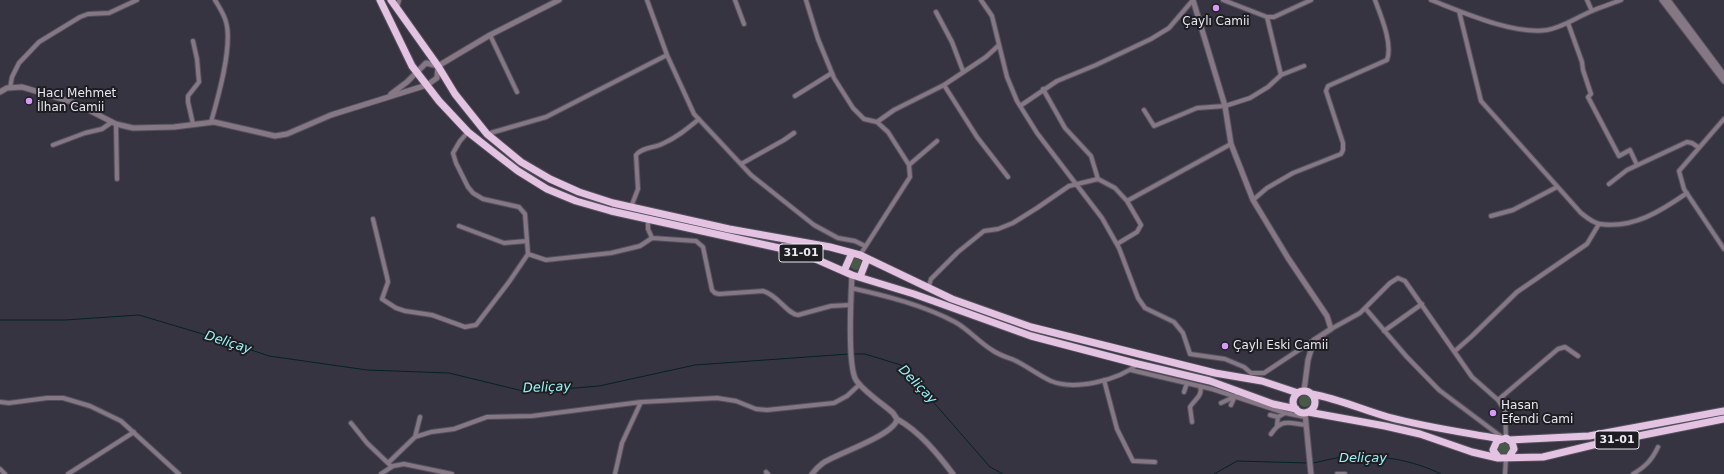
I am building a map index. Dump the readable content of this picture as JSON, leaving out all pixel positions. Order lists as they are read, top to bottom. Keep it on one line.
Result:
{"streets":{"highway":["31-01"]},"water":["Deliçay"],"places":["Çaylı Camii","Hacı Mehmet İlhan Camii","Çaylı Eski Camii","Hasan Efendi Cami"]}
